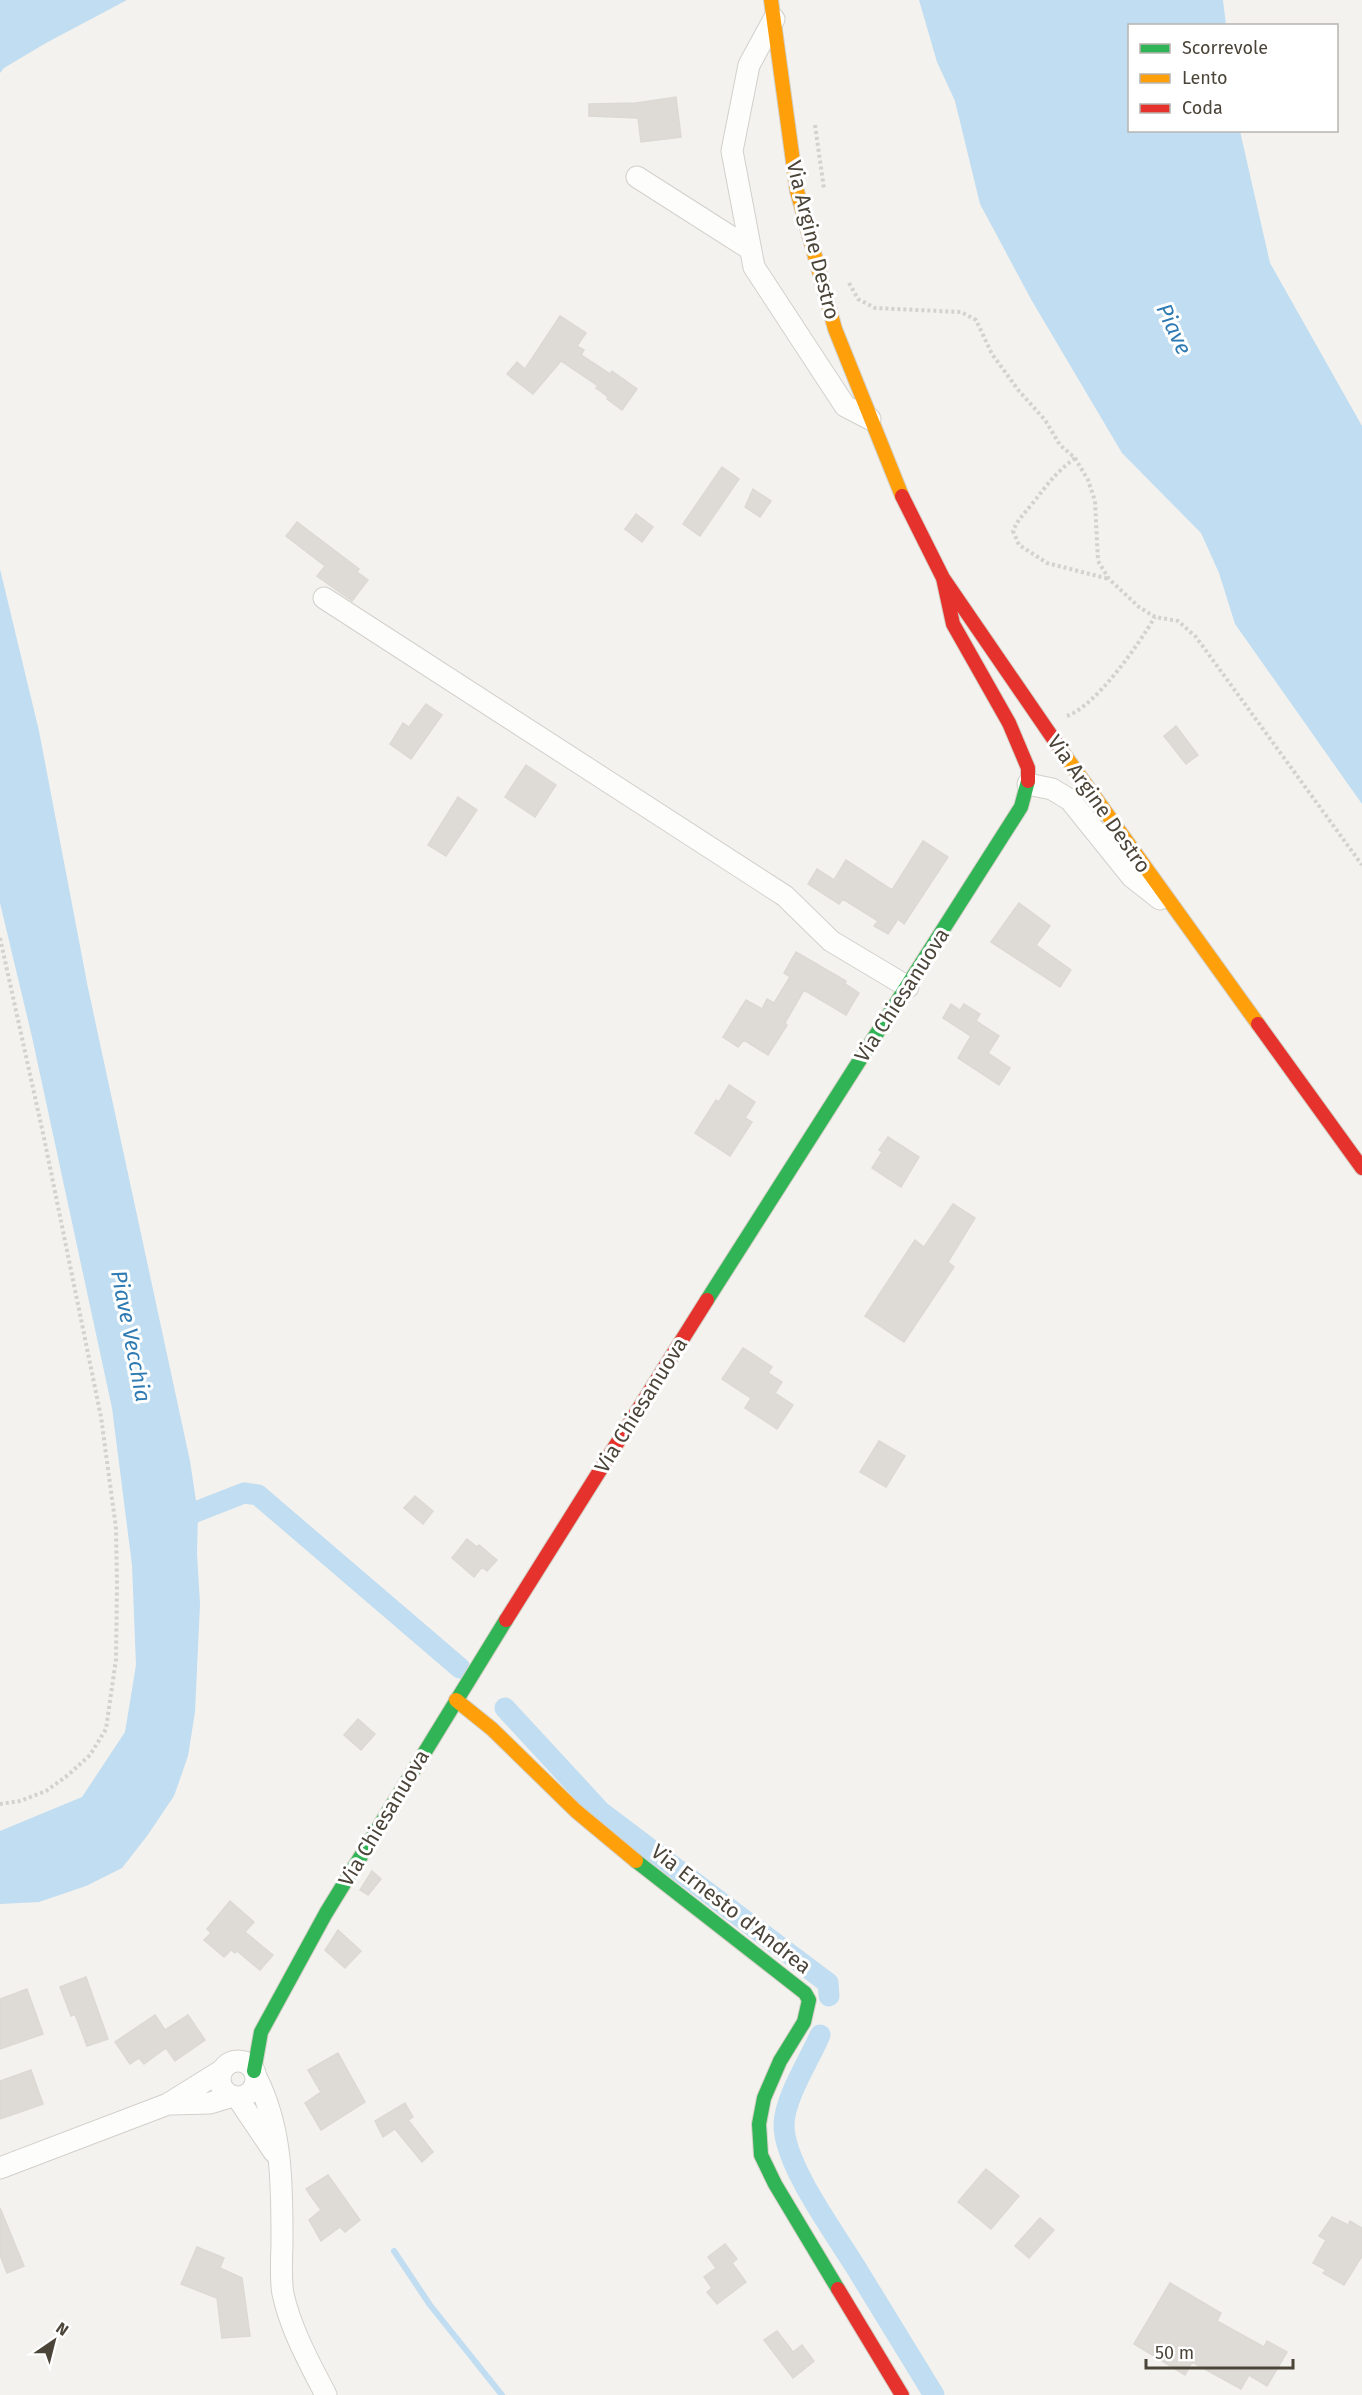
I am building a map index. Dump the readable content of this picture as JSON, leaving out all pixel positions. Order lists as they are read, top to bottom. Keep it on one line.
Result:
{"streets":{"street":["Via Argine Destro","Via Chiesanuova","Via Ernesto d'Andrea"]},"crossings":[["Via Argine Destro","Via Chiesanuova"],["Via Chiesanuova","Via Ernesto d'Andrea"]],"water":["Piave","Piave Vecchia"],"legend":["Scorrevole","Lento","Coda"],"scale_bar":"50 m","north":"top right"}
